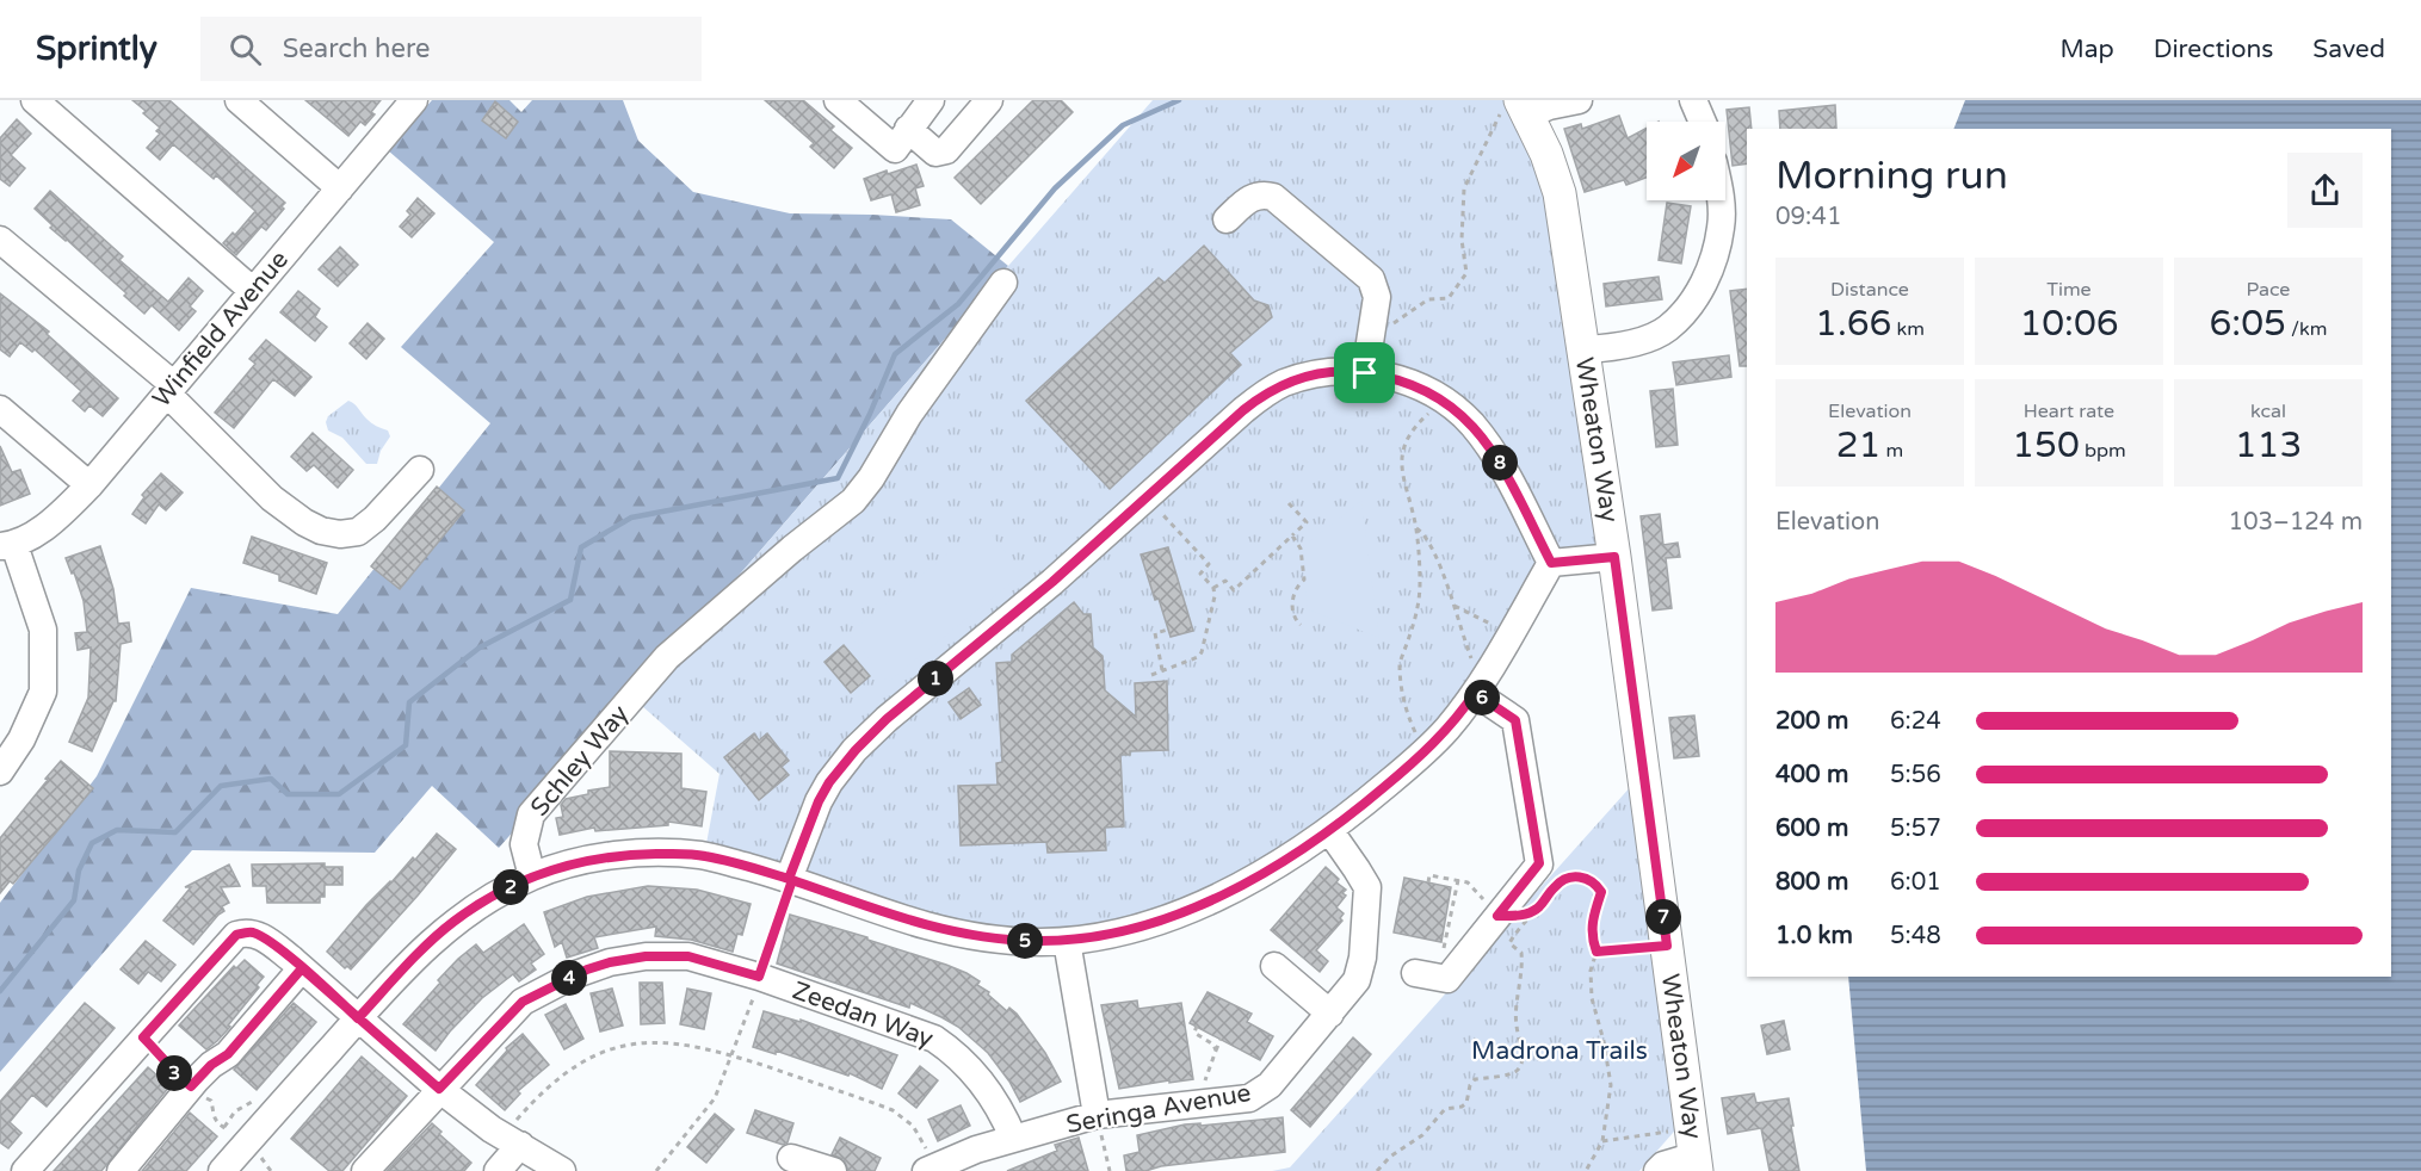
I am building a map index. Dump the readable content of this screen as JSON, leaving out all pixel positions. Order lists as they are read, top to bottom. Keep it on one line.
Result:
{"streets":{"main road":["Wheaton Way"],"street":["Winfield Avenue","Schley Way","Zeedan Way","Seringa Avenue"]},"crossings":[["Zeedan Way","Seringa Avenue"]],"parks":["Madrona Trails"],"north":"bottom left","page":{"header":"Sprintly","search":"Search here","nav":["Map","Directions","Saved"],"heading":["Morning run","09:41"],"stats":[["Distance","1.66 km"],["Time","10:06"],["Pace","6:05 /km"],["Elevation","21 m"],["Heart rate","150 bpm"],["kcal","113"]],"pins":["8","1","6","2","7","5","4","3"],"chart":["Elevation","103–124 m"],"list":[{"name":"200 m","note":"6:24"},{"name":"400 m","note":"5:56"},{"name":"600 m","note":"5:57"},{"name":"800 m","note":"6:01"},{"name":"1.0 km","note":"5:48"}]}}
